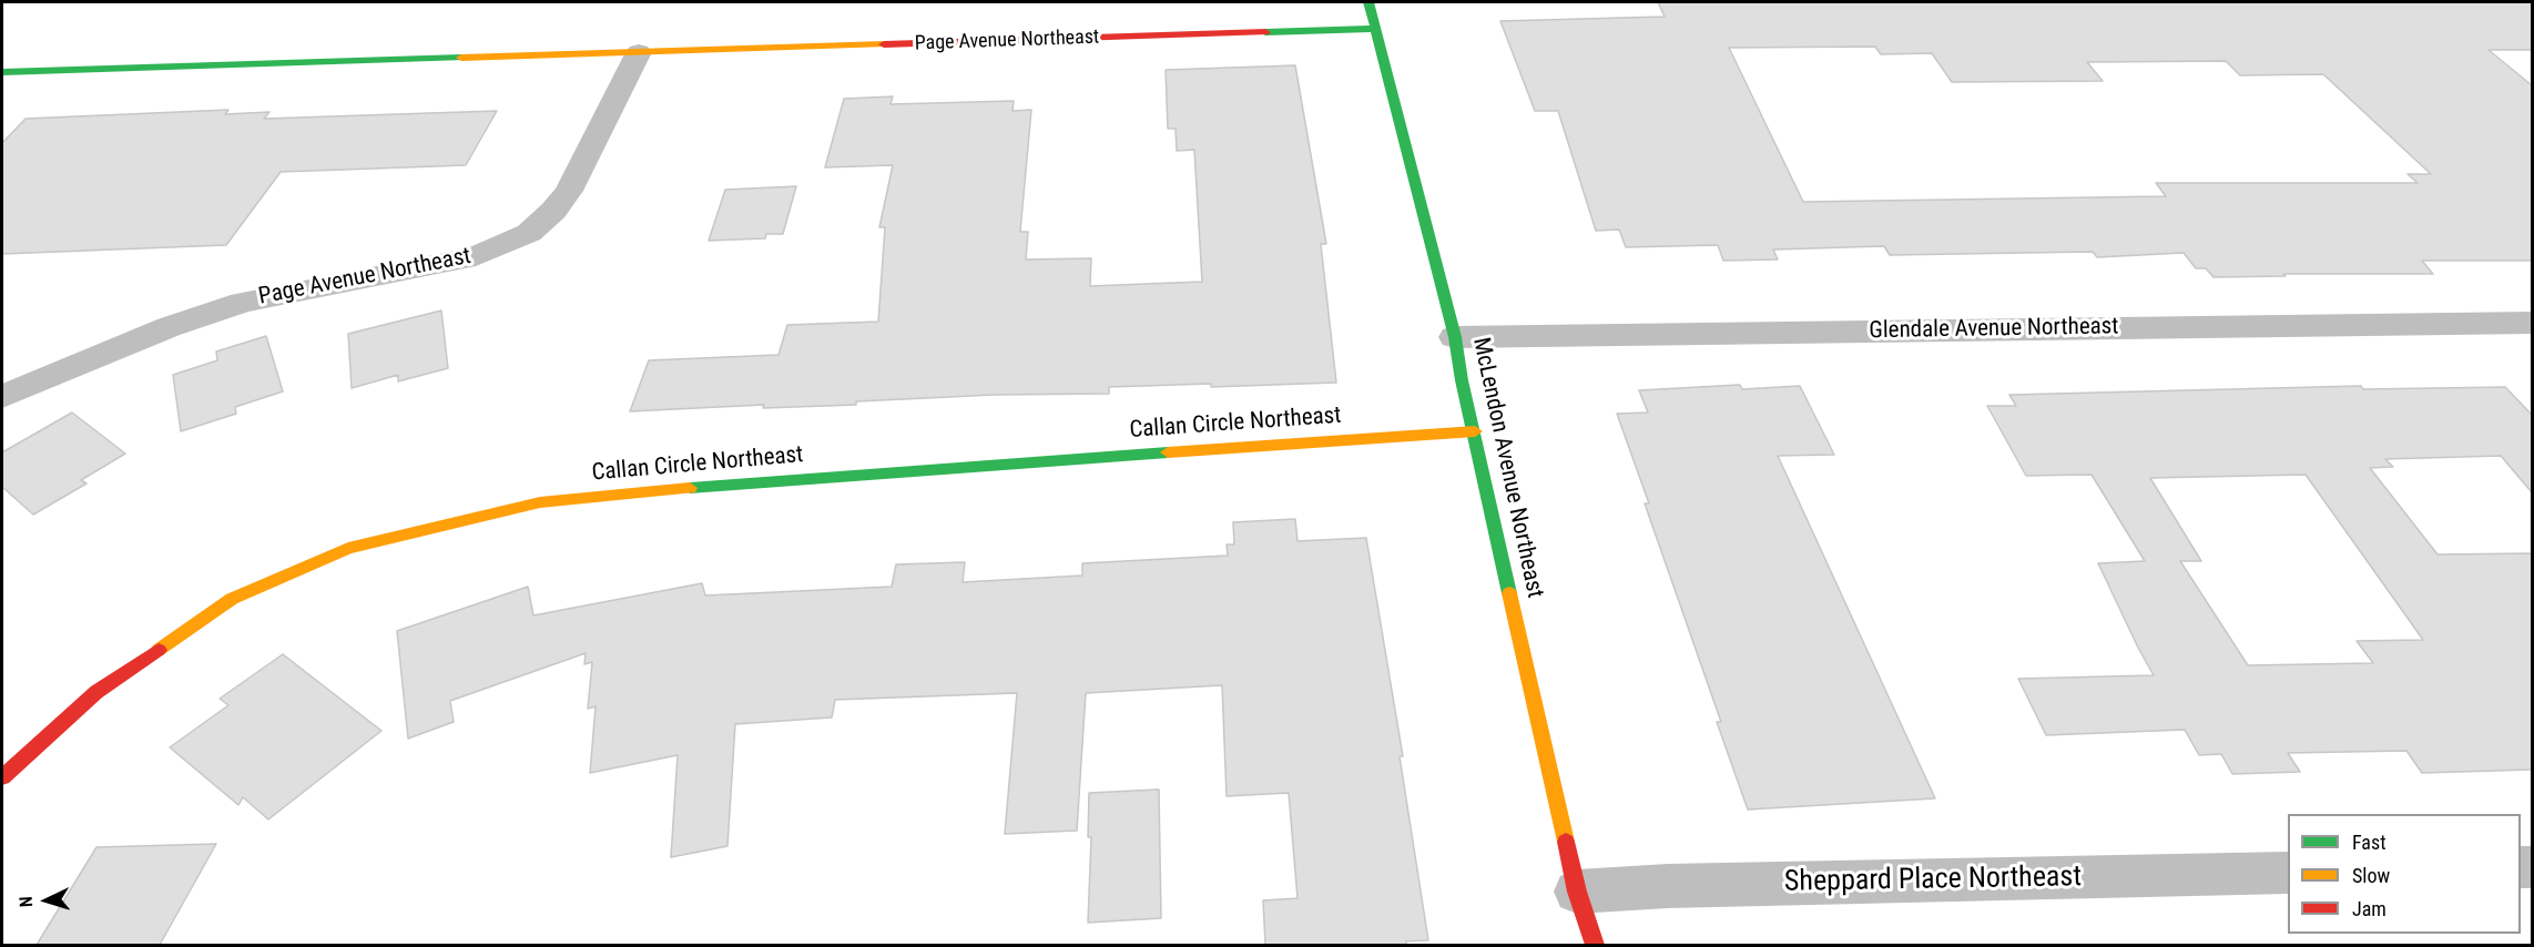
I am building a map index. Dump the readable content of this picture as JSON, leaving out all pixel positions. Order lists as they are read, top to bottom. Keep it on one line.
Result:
{"streets":{"street":["Page Avenue Northeast","Glendale Avenue Northeast","Callan Circle Northeast","McLendon Avenue Northeast","Sheppard Place Northeast"]},"crossings":[["Page Avenue Northeast","McLendon Avenue Northeast"],["Glendale Avenue Northeast","McLendon Avenue Northeast"],["Callan Circle Northeast","McLendon Avenue Northeast"],["McLendon Avenue Northeast","Sheppard Place Northeast"]],"legend":["Fast","Slow","Jam"],"north":"left"}
